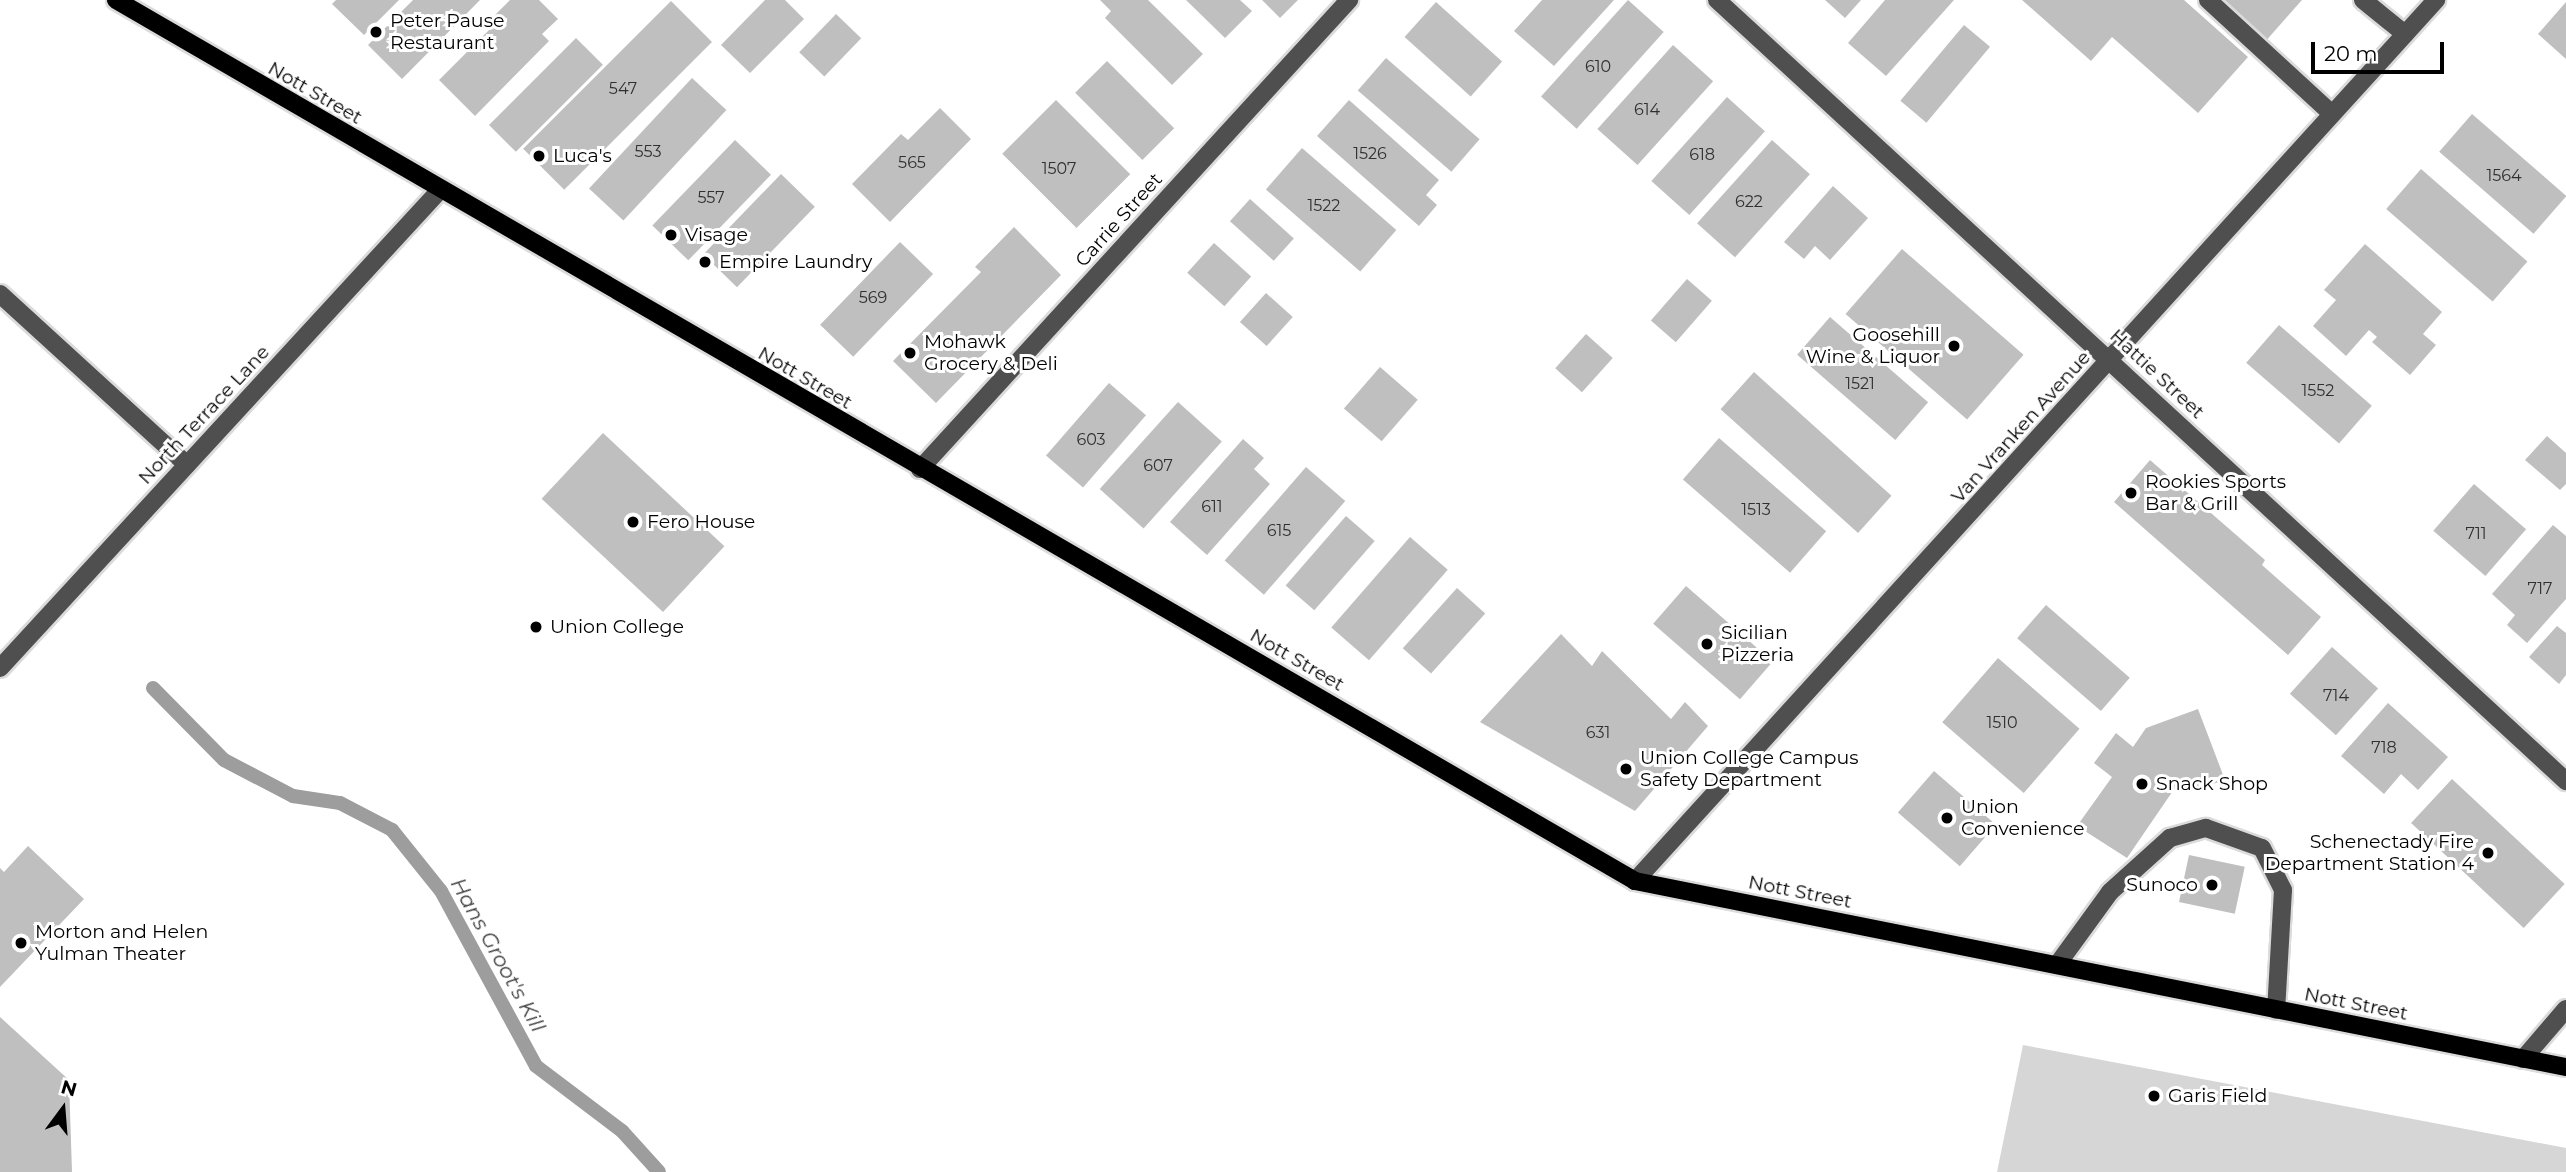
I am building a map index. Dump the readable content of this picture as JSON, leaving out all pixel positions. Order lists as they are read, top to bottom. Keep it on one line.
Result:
{"streets":{"main road":["Nott Street"],"street":["Carrie Street","Hattie Street","North Terrace Lane","Van Vranken Avenue"]},"crossings":[["Nott Street","Carrie Street"],["Nott Street","North Terrace Lane"],["Nott Street","Van Vranken Avenue"],["Hattie Street","Van Vranken Avenue"]],"water":["Hans Groot's Kill"],"places":["Peter Pause Restaurant","Luca's","Visage","Empire Laundry","Goosehill Wine & Liquor","Mohawk Grocery & Deli","Rookies Sports Bar & Grill","Fero House","Union College","Sicilian Pizzeria","Union College Campus Safety Department","Snack Shop","Union Convenience","Schenectady Fire Department Station 4","Sunoco","Morton and Helen Yulman Theater","Garis Field"],"house_numbers":["610","547","614","553","1526","618","565","1507","1564","557","622","1522","569","1521","1552","603","607","611","1513","615","711","717","714","1510","631","718"],"scale_bar":"20 m","north":"top"}
